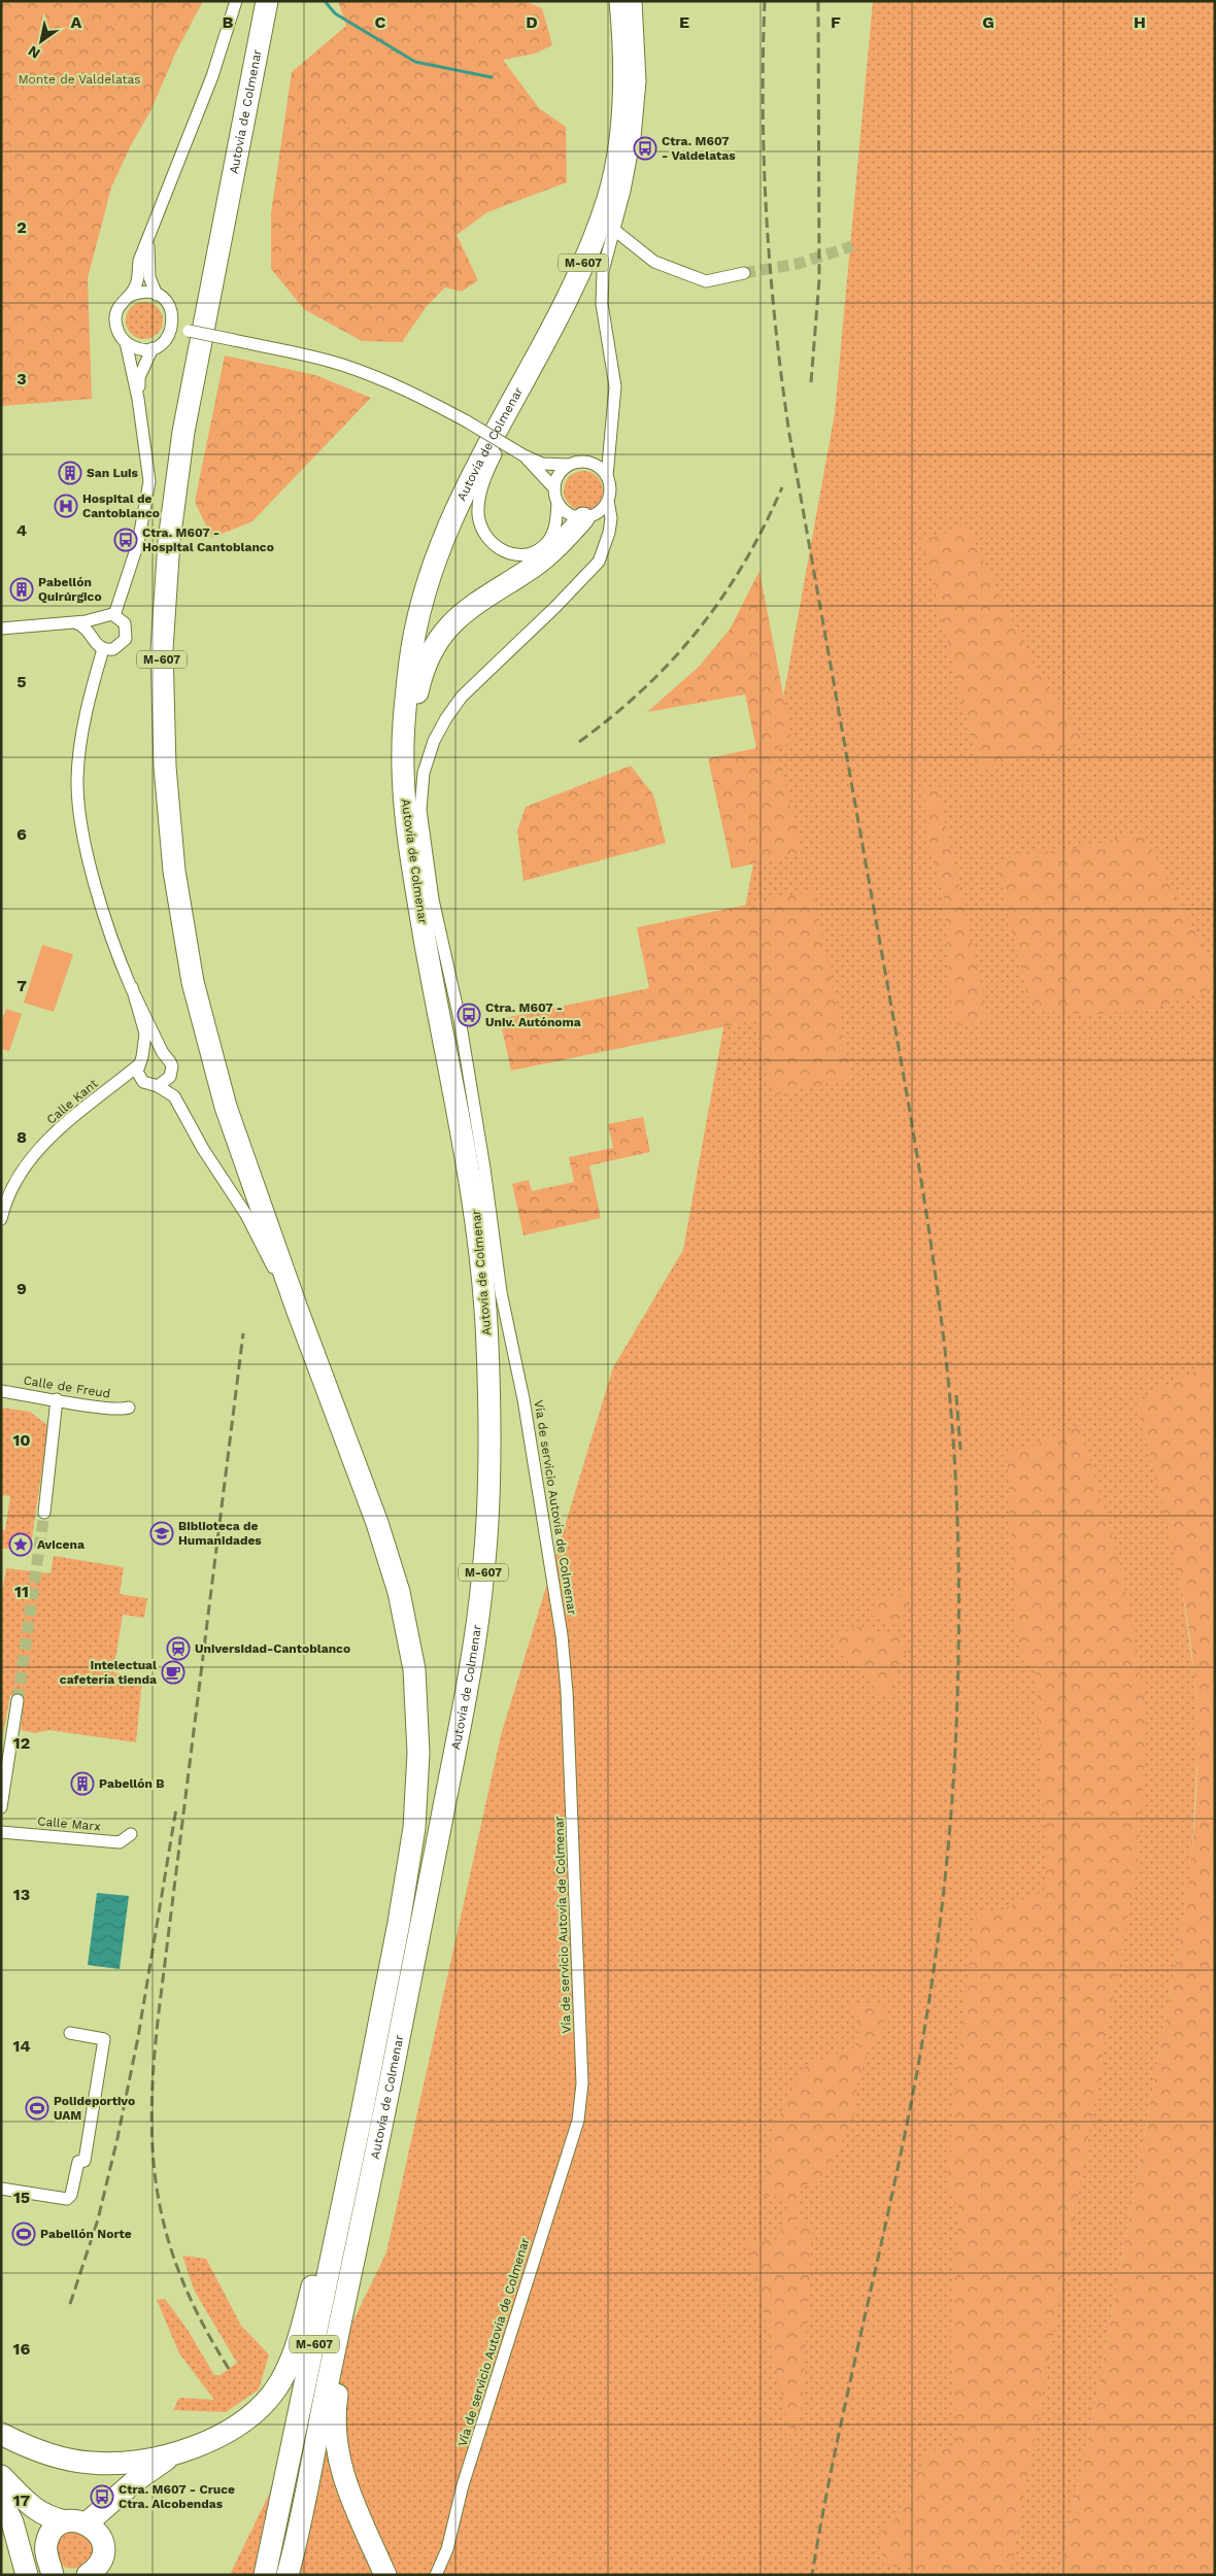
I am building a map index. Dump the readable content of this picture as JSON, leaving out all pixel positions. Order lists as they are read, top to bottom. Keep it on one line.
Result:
{"streets":{"highway":["Autovía de Colmenar","M-607"],"street":["Calle Kant","Calle de Freud","Vía de servicio Autovía de Colmenar","Calle Marx"]},"parks":["Monte de Valdelatas"],"places":{"bus stop":["Ctra. M607 - Valdelatas","Ctra. M607 - Hospital Cantoblanco","Ctra. M607 - Univ. Autónoma","Ctra. M607 - Cruce Ctra. Alcobendas"],"building":["San Luis","Pabellón Quirúrgico","Pabellón B"],"hospital":["Hospital de Cantoblanco"],"school or university":["Biblioteca de Humanidades"],"place":["Avicena"],"station":["Universidad-Cantoblanco"],"cafe":["Intelectual cafetería tienda"],"sports":["Polideportivo UAM","Pabellón Norte"]},"north":"bottom left","grid":{"columns":["A","B","C","D","E","F","G","H"],"rows":["2","3","4","5","6","7","8","9","10","11","12","13","14","15","16","17"]}}
